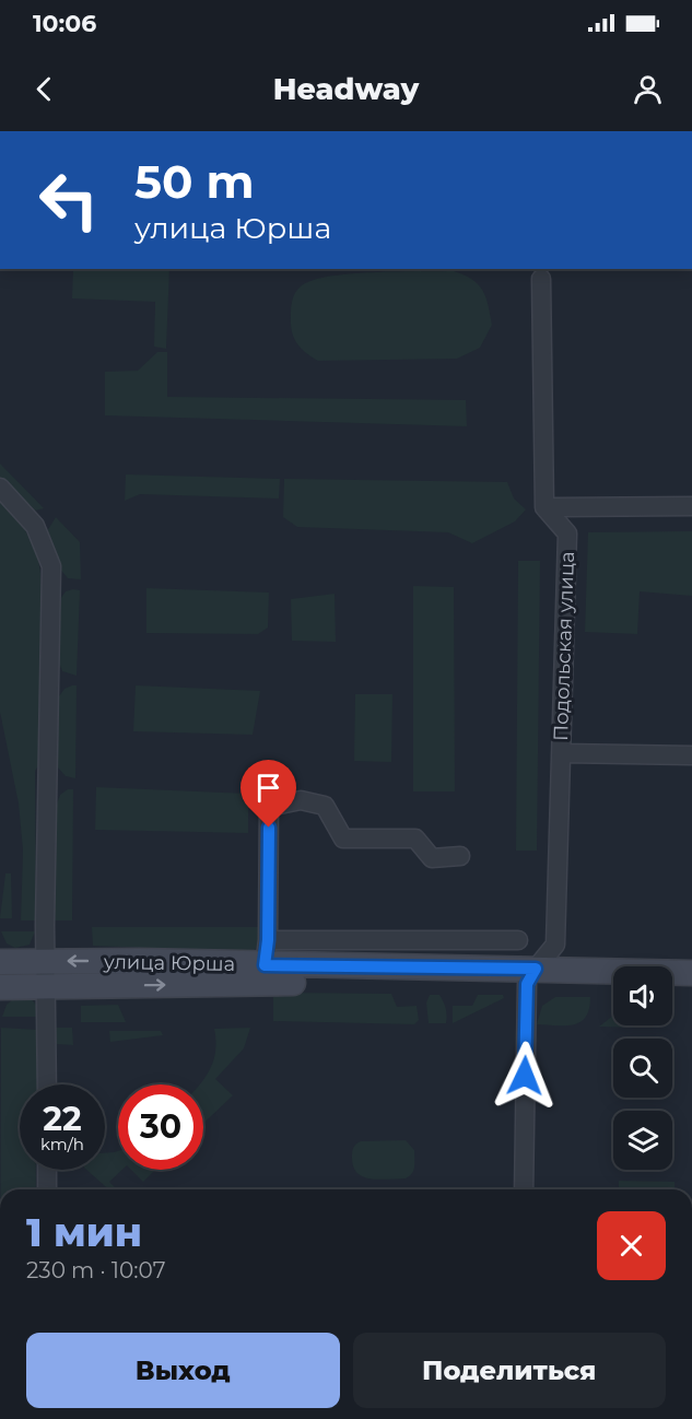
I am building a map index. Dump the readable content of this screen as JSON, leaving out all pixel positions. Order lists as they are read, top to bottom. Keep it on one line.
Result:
{"streets":{"main road":["улица Юрша"],"street":["Подольская улица"]},"crossings":[["Подольская улица","улица Юрша"]],"page":{"status":"10:06","header":"Headway","turn":["50 m","улица Юрша"],"speed":"22 km/h","limit":"30","heading":["1 мин","230 m · 10:07"],"buttons":["Выход","Поделиться"]}}
